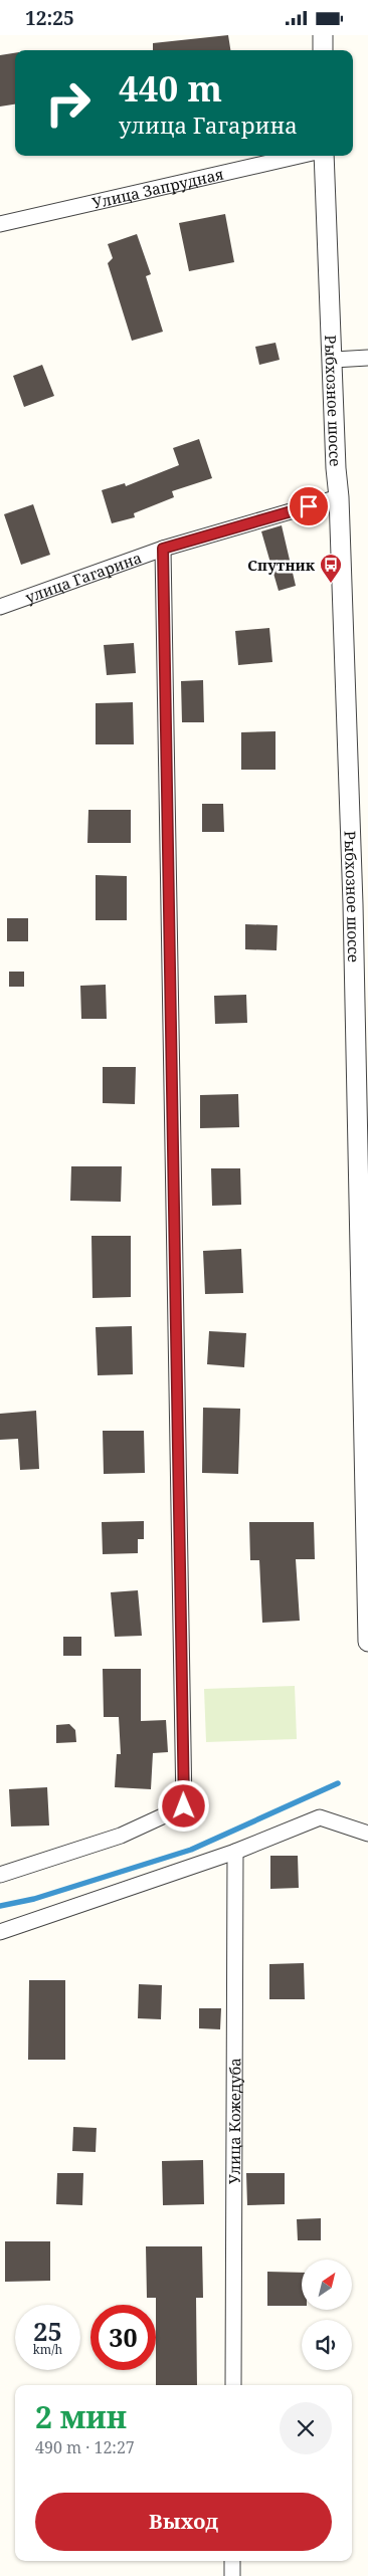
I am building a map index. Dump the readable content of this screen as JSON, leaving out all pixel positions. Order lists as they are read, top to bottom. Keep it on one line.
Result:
{"streets":{"street":["Улица Запрудная","Рыбхозное шоссе","улица Гагарина","Улица Кожедуба"]},"crossings":[["Рыбхозное шоссе","улица Гагарина"]],"places":{"bus stop":["Спутник"]},"north":"top right","page":{"status":"12:25","turn":["440 m","улица Гагарина"],"speed":"25 km/h","limit":"30","heading":["2 мин","490 m · 12:27"],"buttons":"Выход"}}
